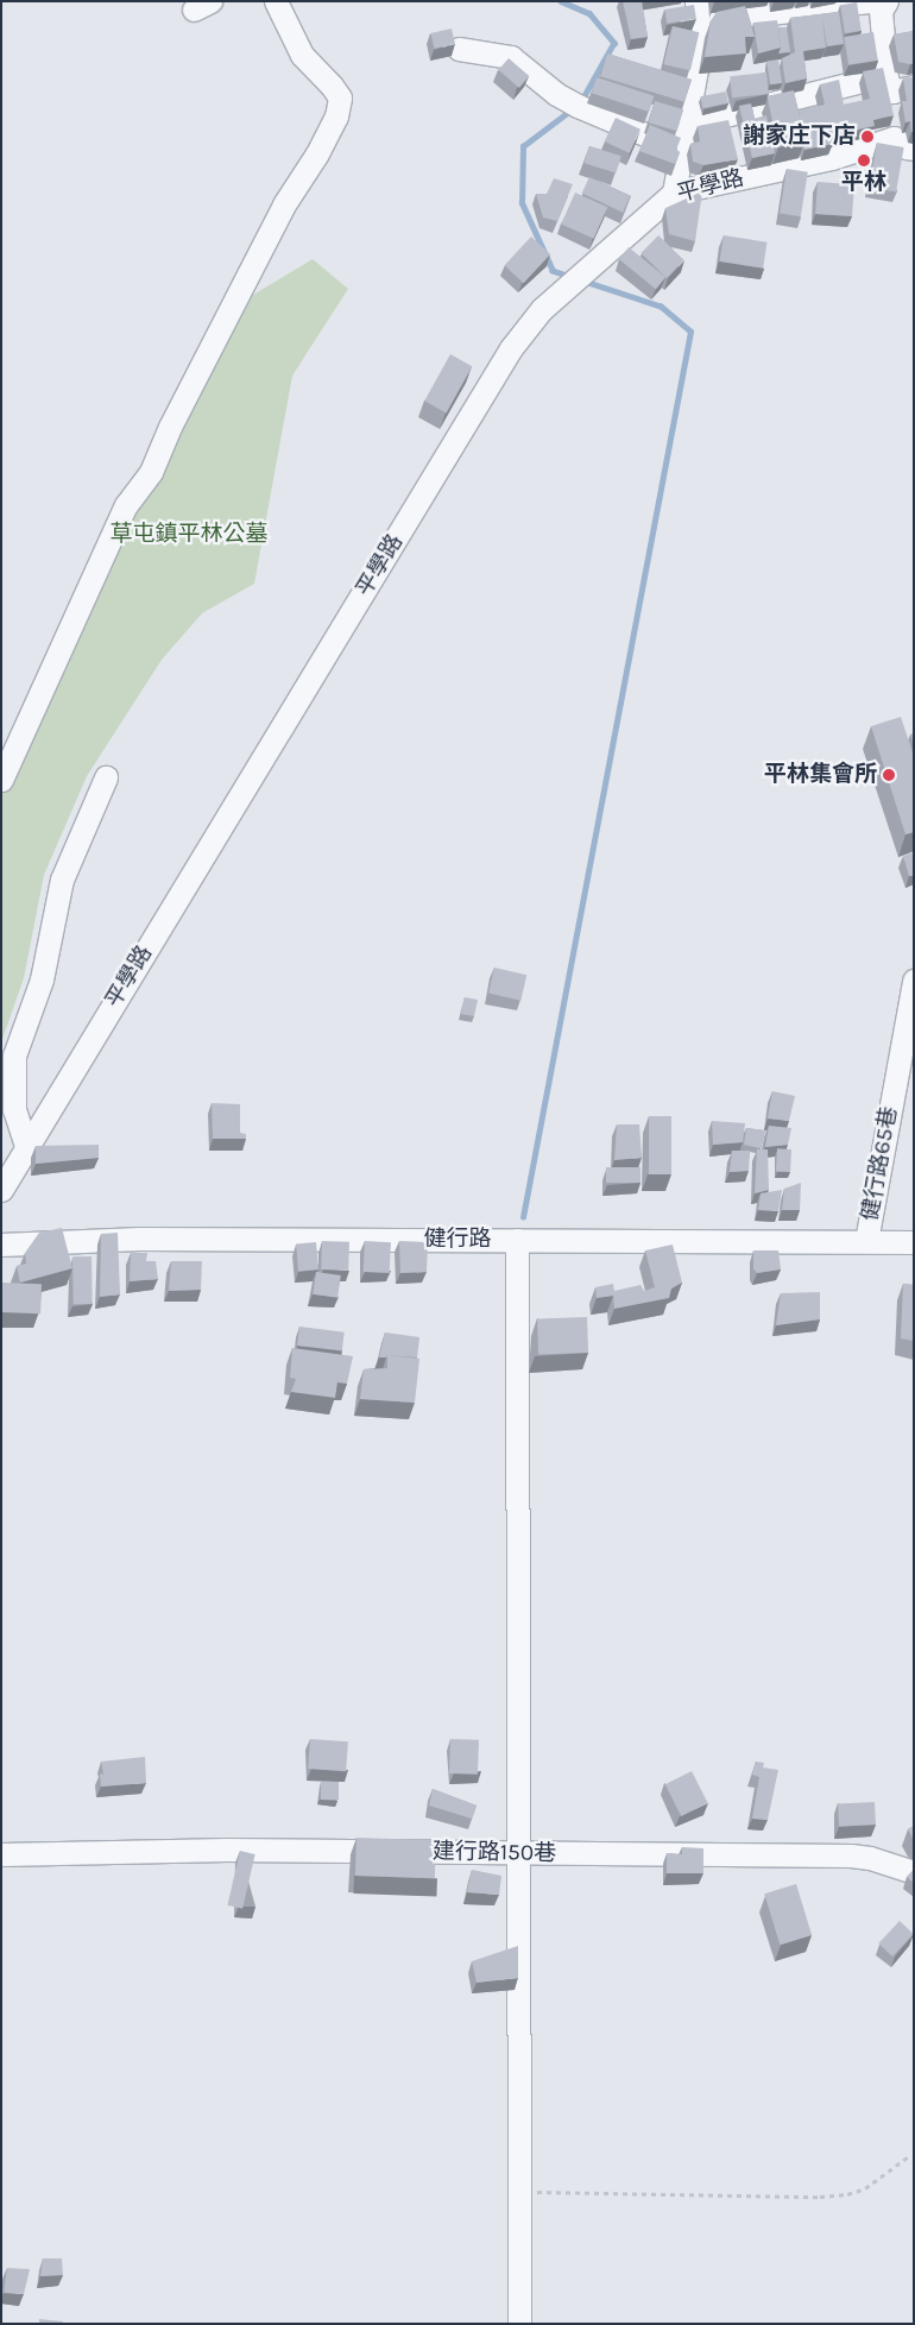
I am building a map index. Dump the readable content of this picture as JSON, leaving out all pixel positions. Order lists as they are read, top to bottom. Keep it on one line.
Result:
{"streets":{"street":["平學路","健行路65巷","健行路","建行路150巷"]},"crossings":[["健行路65巷","健行路"]],"parks":["草屯鎮平林公墓"],"places":["謝家庄下店","平林","平林集會所"]}
